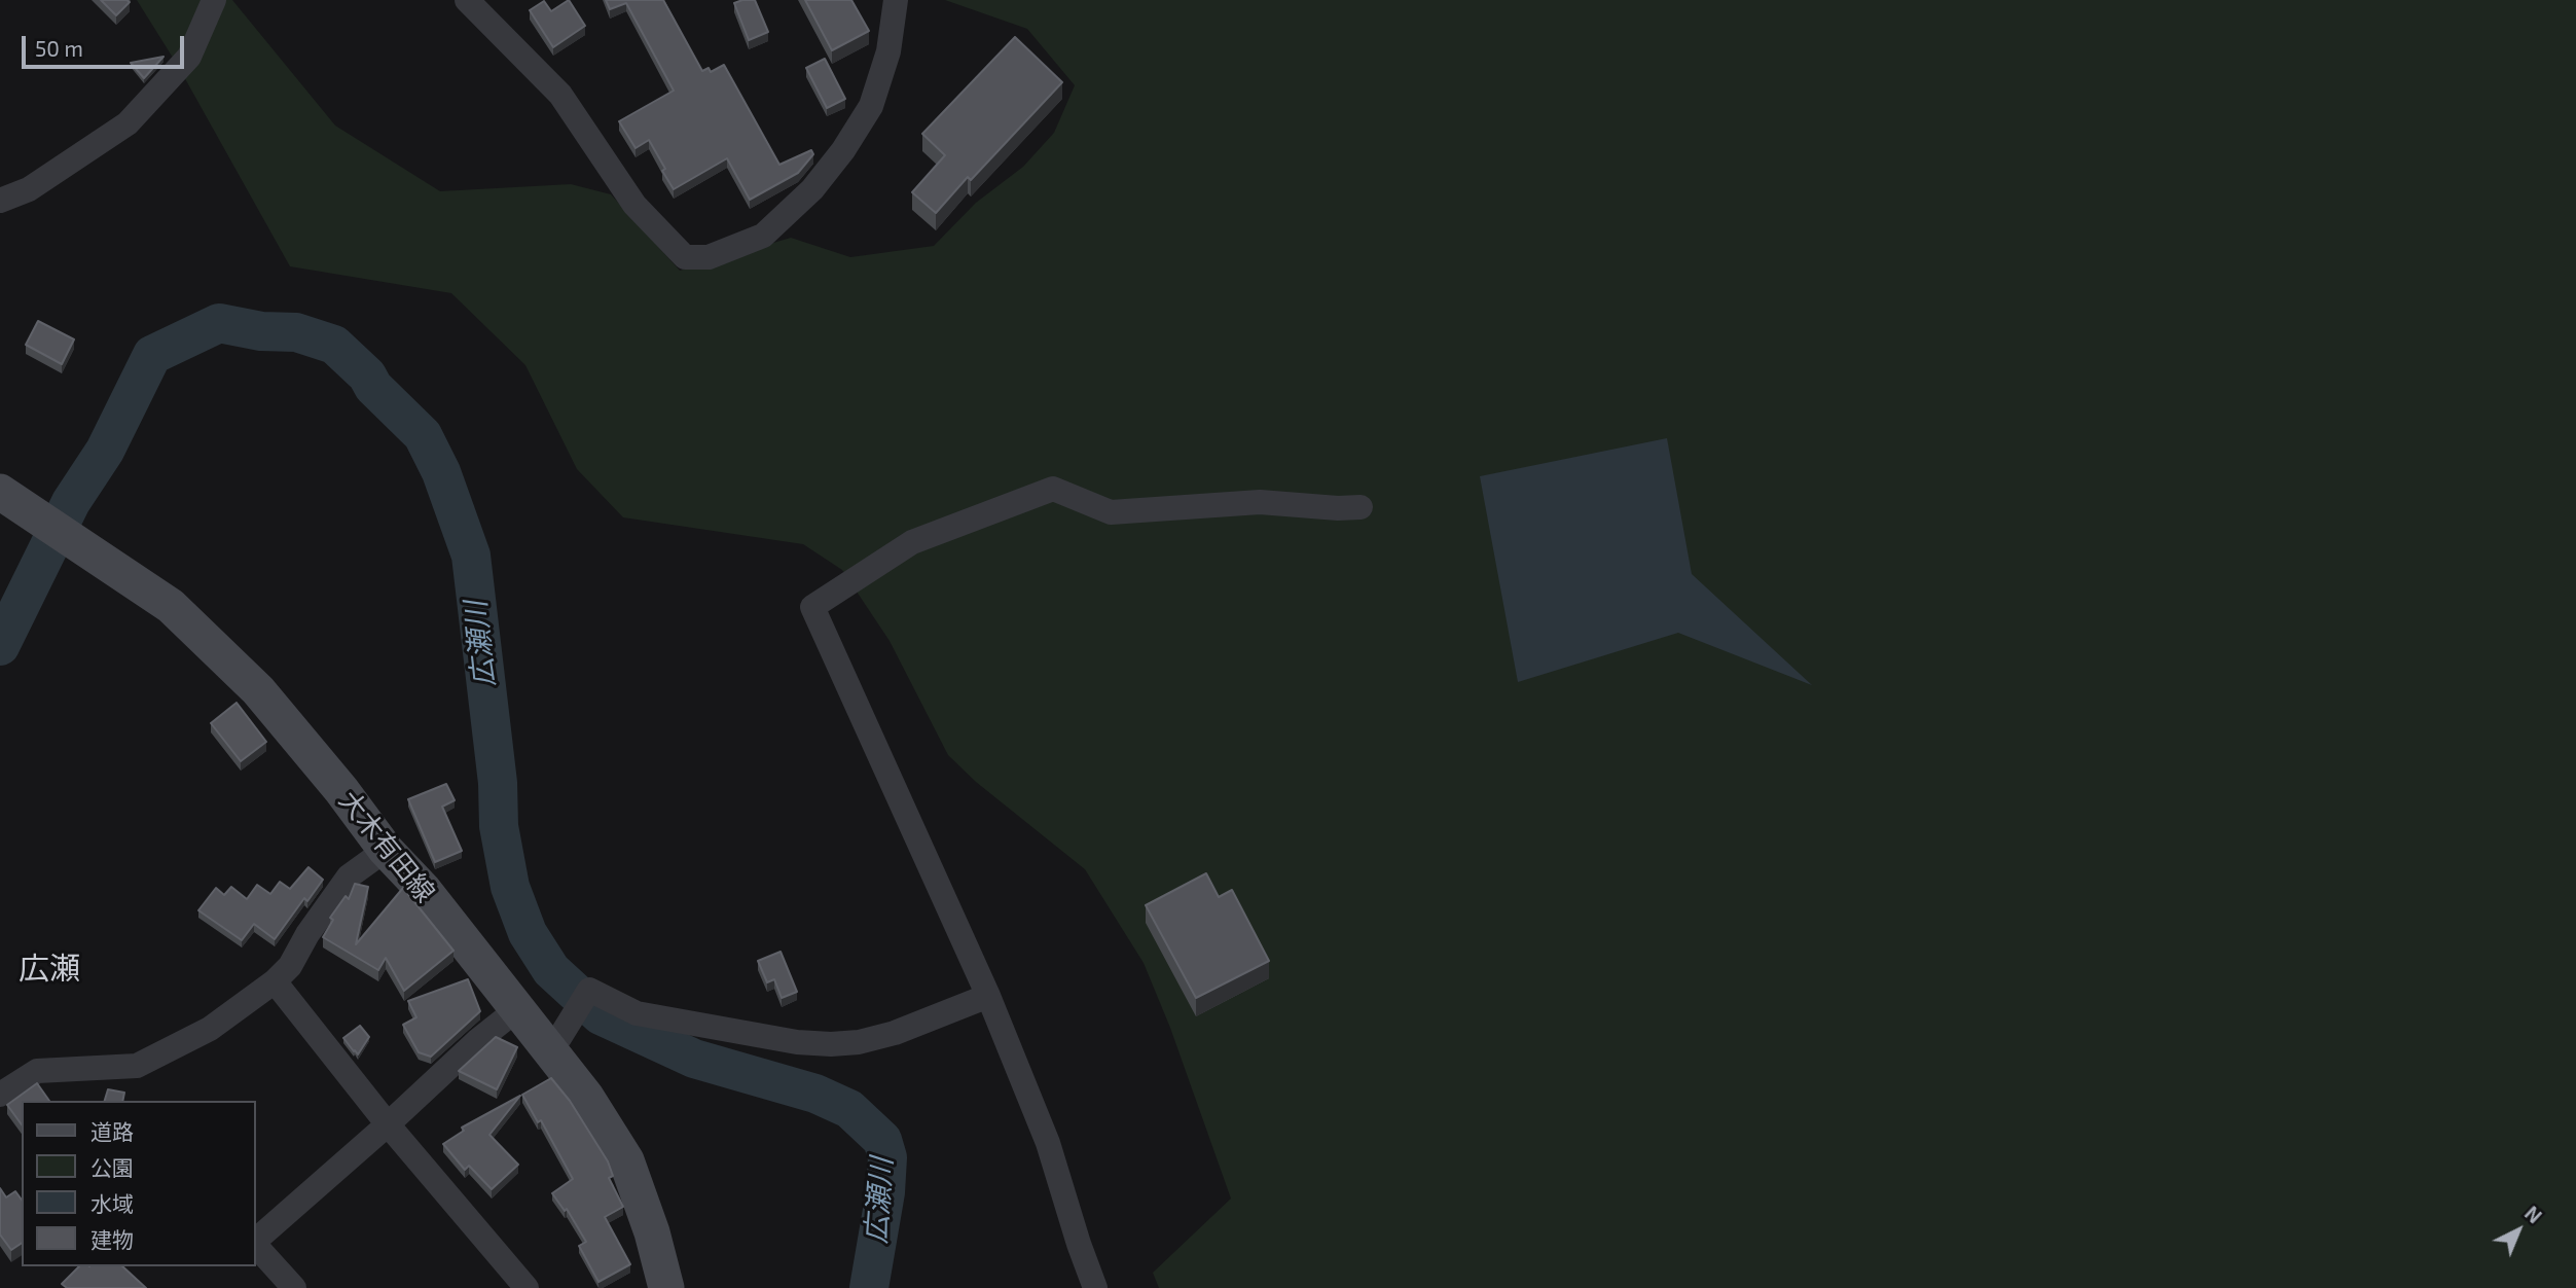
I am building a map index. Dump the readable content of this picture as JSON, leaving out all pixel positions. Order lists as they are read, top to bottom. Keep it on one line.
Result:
{"streets":{"main road":["大木有田線"]},"districts":["広瀬"],"water":["広瀬川"],"legend":["道路","公園","水域","建物"],"scale_bar":"50 m","north":"top right"}
